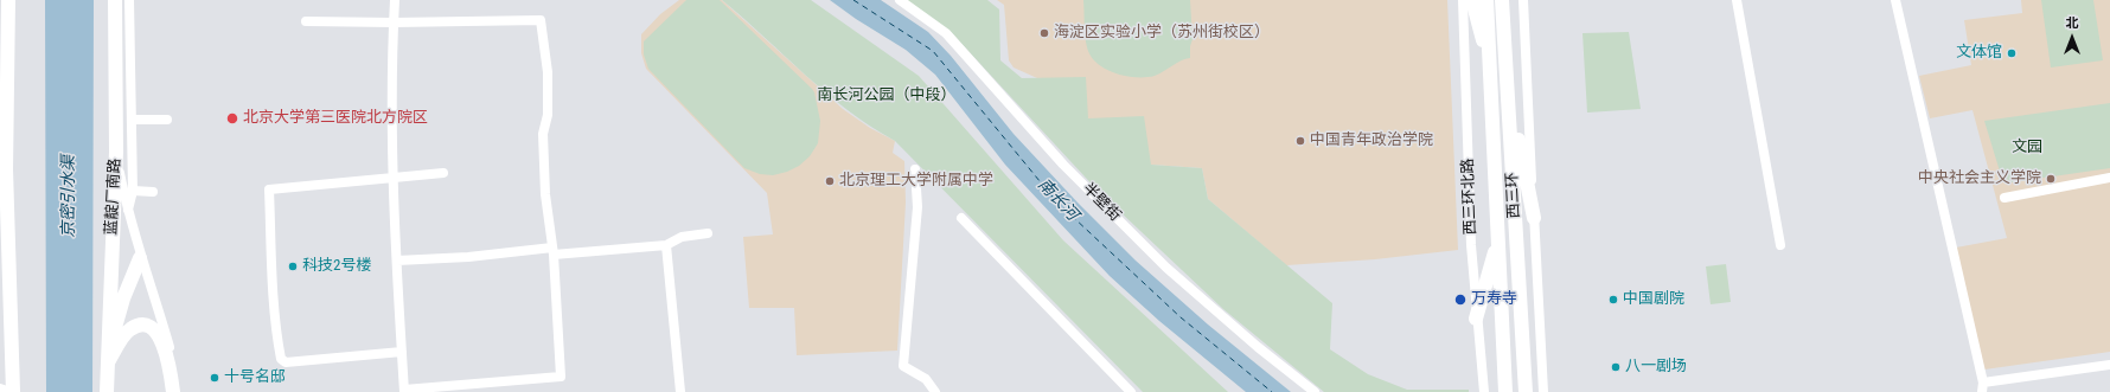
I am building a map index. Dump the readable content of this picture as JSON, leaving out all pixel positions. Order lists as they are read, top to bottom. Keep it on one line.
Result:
{"streets":{"highway":["西三环","蓝靛厂南路"],"street":["西三环北路","半壁街"]},"water":["京密引水渠","南长河"],"parks":["南长河公园（中段）","文园"],"places":["海淀区实验小学（苏州街校区）","文体馆","北京大学第三医院北方院区","中国青年政治学院","中央社会主义学院","北京理工大学附属中学","科技2号楼","万寿寺","中国剧院","八一剧场","十号名邸"],"north":"top"}
